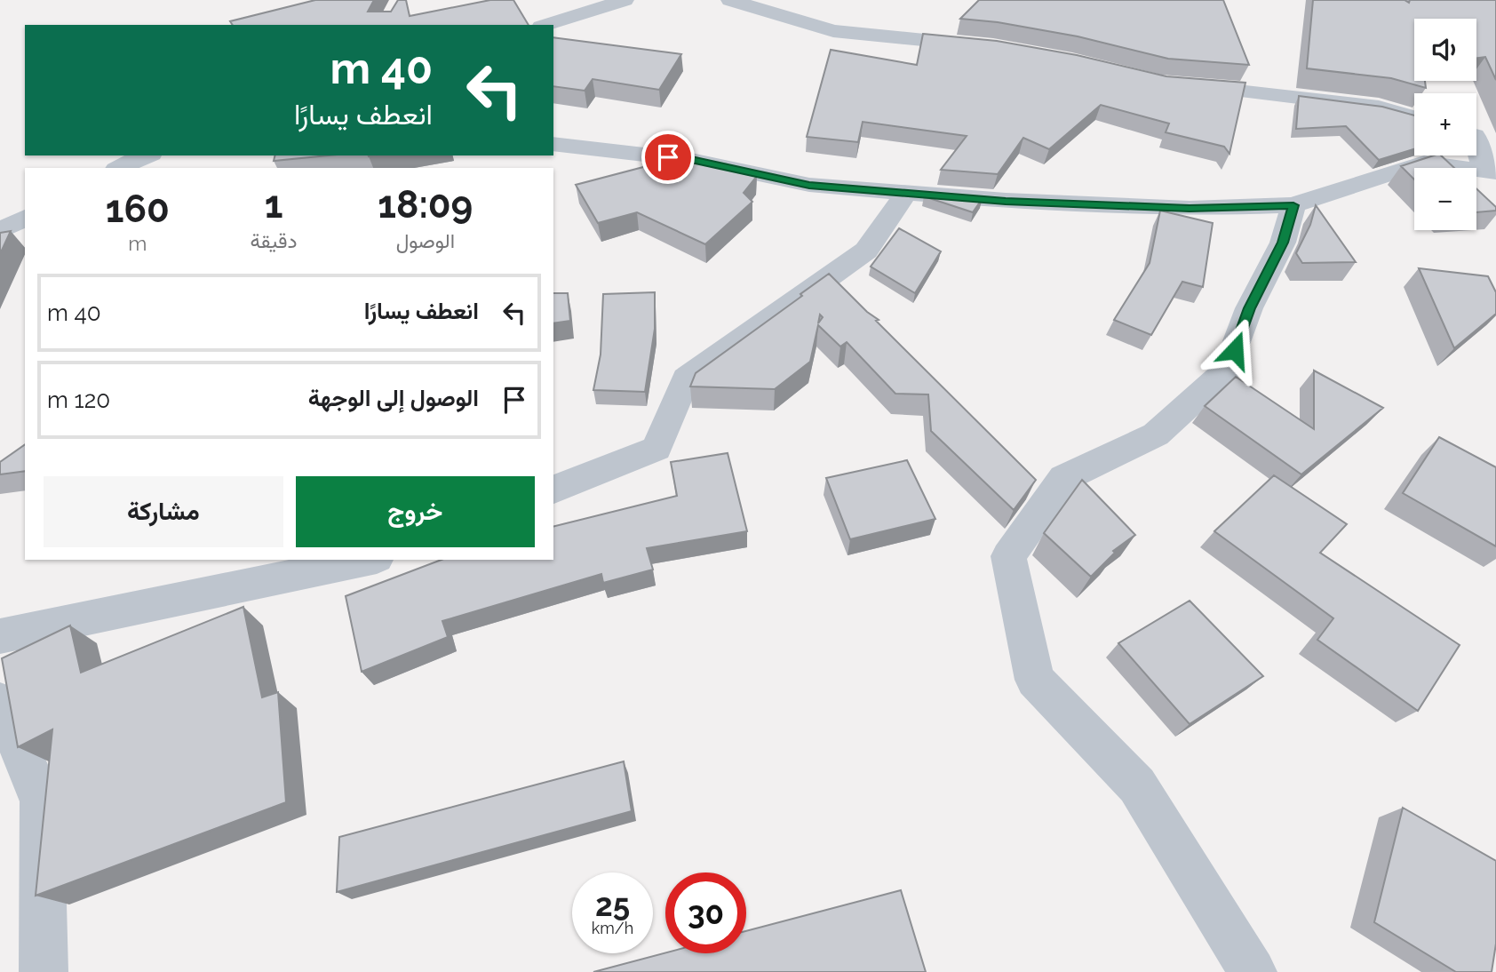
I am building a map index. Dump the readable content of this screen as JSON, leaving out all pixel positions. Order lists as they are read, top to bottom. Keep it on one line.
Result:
{"page":{"map_buttons":["+","−"],"turn":["40 m","انعطف يسارًا"],"eta":["18:09","الوصول","1","دقيقة","160","m"],"list":[{"name":"انعطف يسارًا","value":"40 m"},{"name":"الوصول إلى الوجهة","value":"120 m"}],"buttons":["خروج","مشاركة"],"speed":"25 km/h","limit":"30"}}
